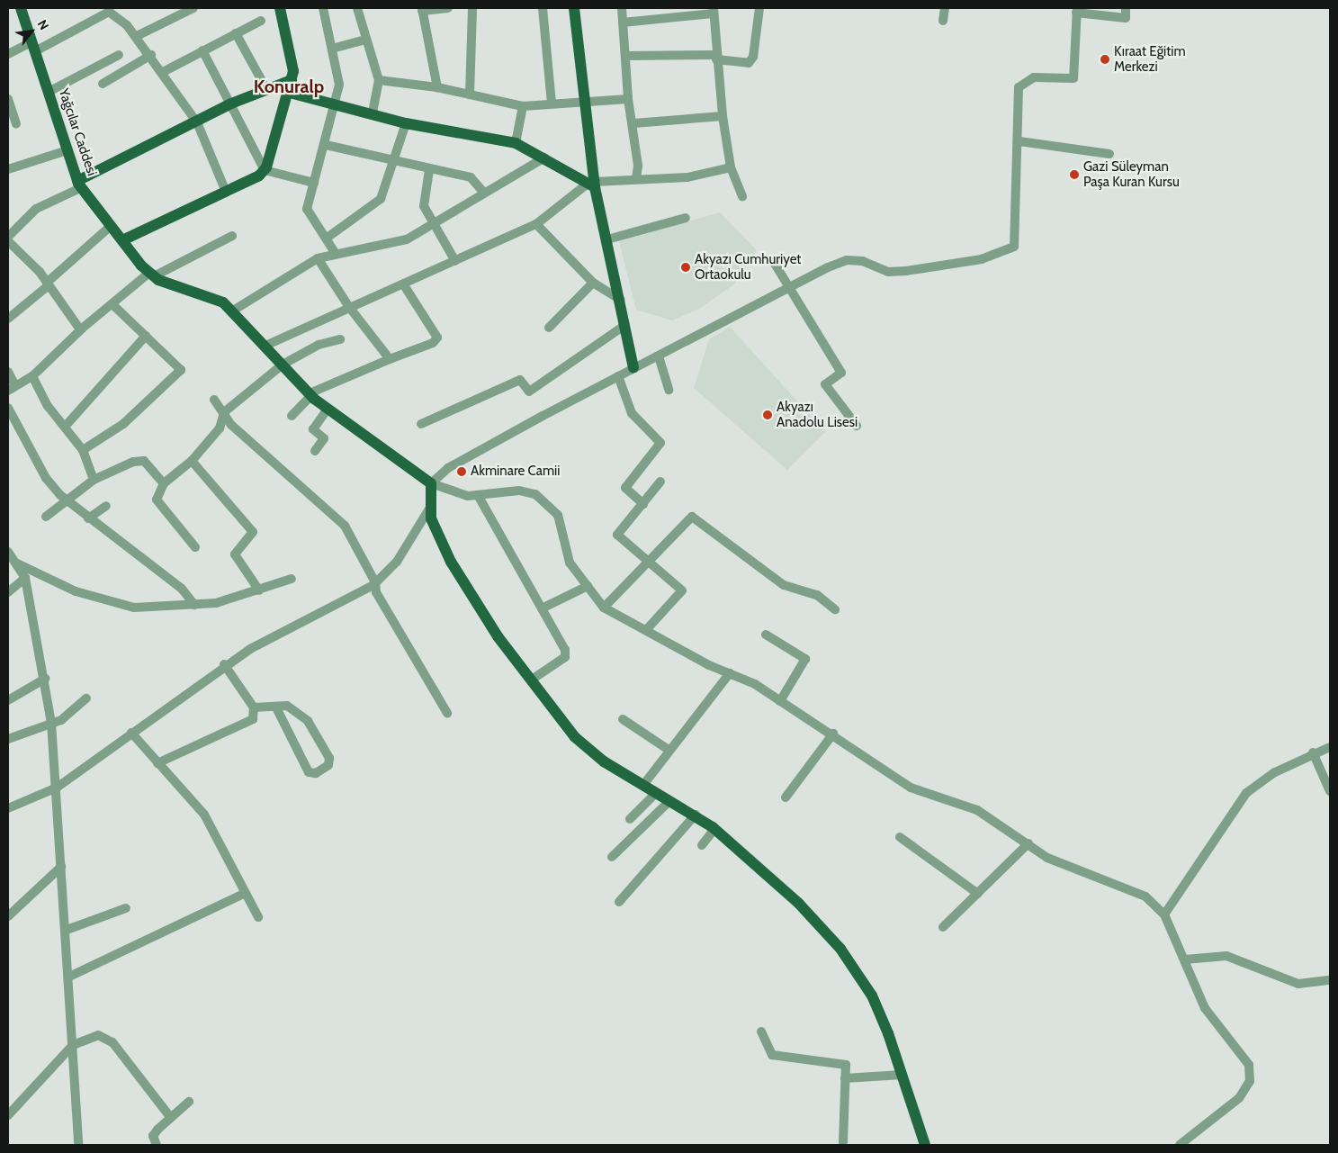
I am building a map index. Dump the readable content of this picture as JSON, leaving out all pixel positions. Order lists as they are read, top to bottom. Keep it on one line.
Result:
{"streets":{"main road":["Yağcılar Caddesi"]},"districts":["Konuralp"],"places":["Kıraat Eğitim Merkezi","Gazi Süleyman Paşa Kuran Kursu","Akyazı Cumhuriyet Ortaokulu","Akyazı Anadolu Lisesi","Akminare Camii"],"north":"top right"}
